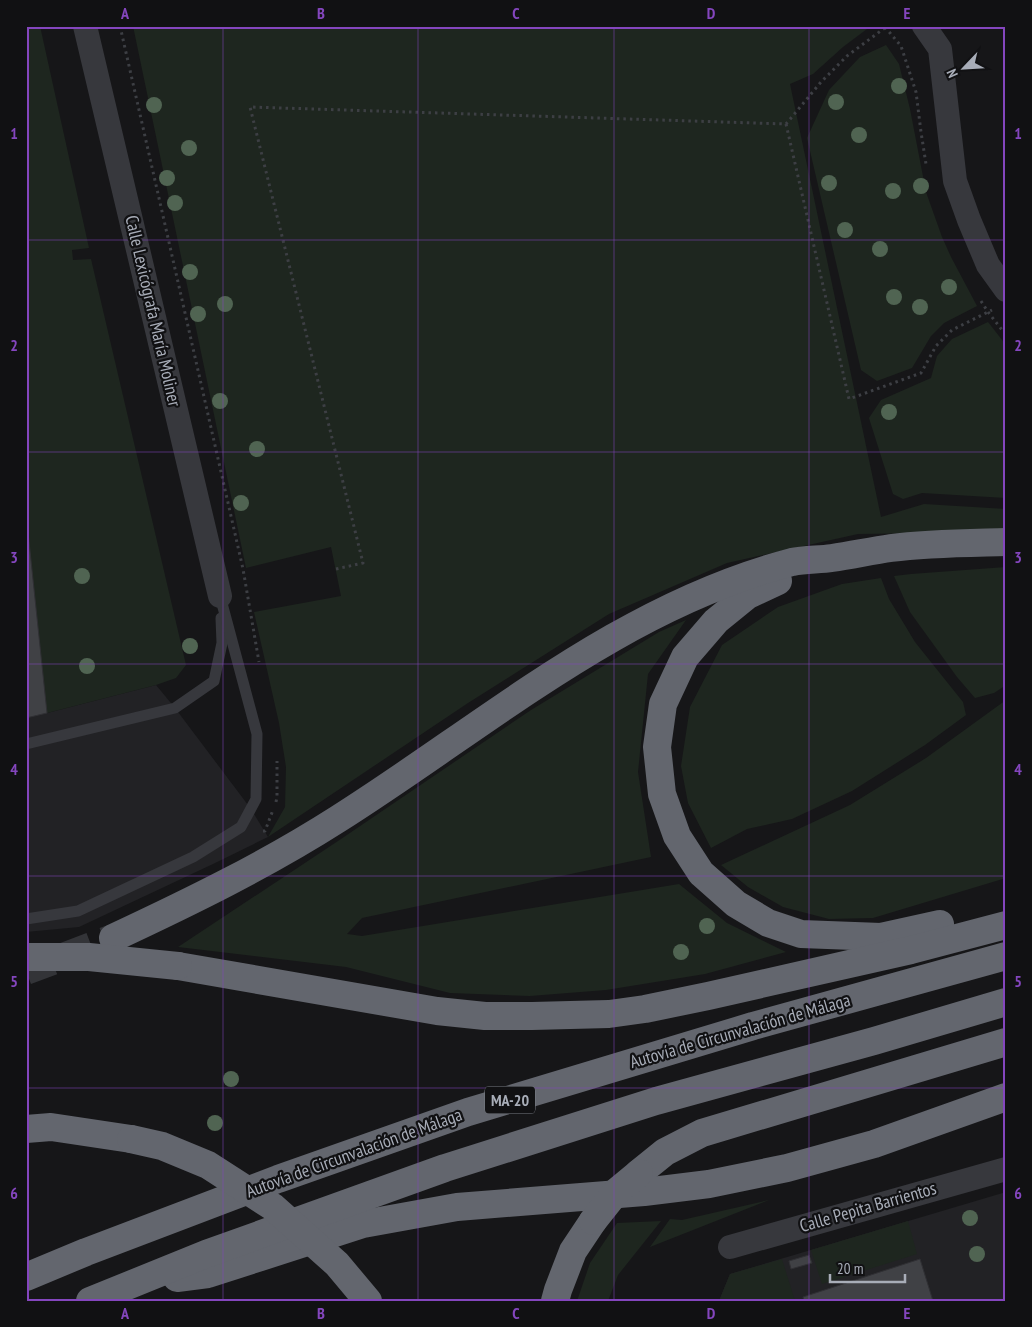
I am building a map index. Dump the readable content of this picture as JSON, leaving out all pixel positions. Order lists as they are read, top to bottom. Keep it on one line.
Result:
{"streets":{"highway":["Autovía de Circunvalación de Málaga","MA-20"],"street":["Calle Lexicógrafa María Moliner","Calle Pepita Barrientos"]},"scale_bar":"20 m","north":"bottom left","grid":{"columns":["A","B","C","D","E"],"rows":["1","2","3","4","5","6"]}}
